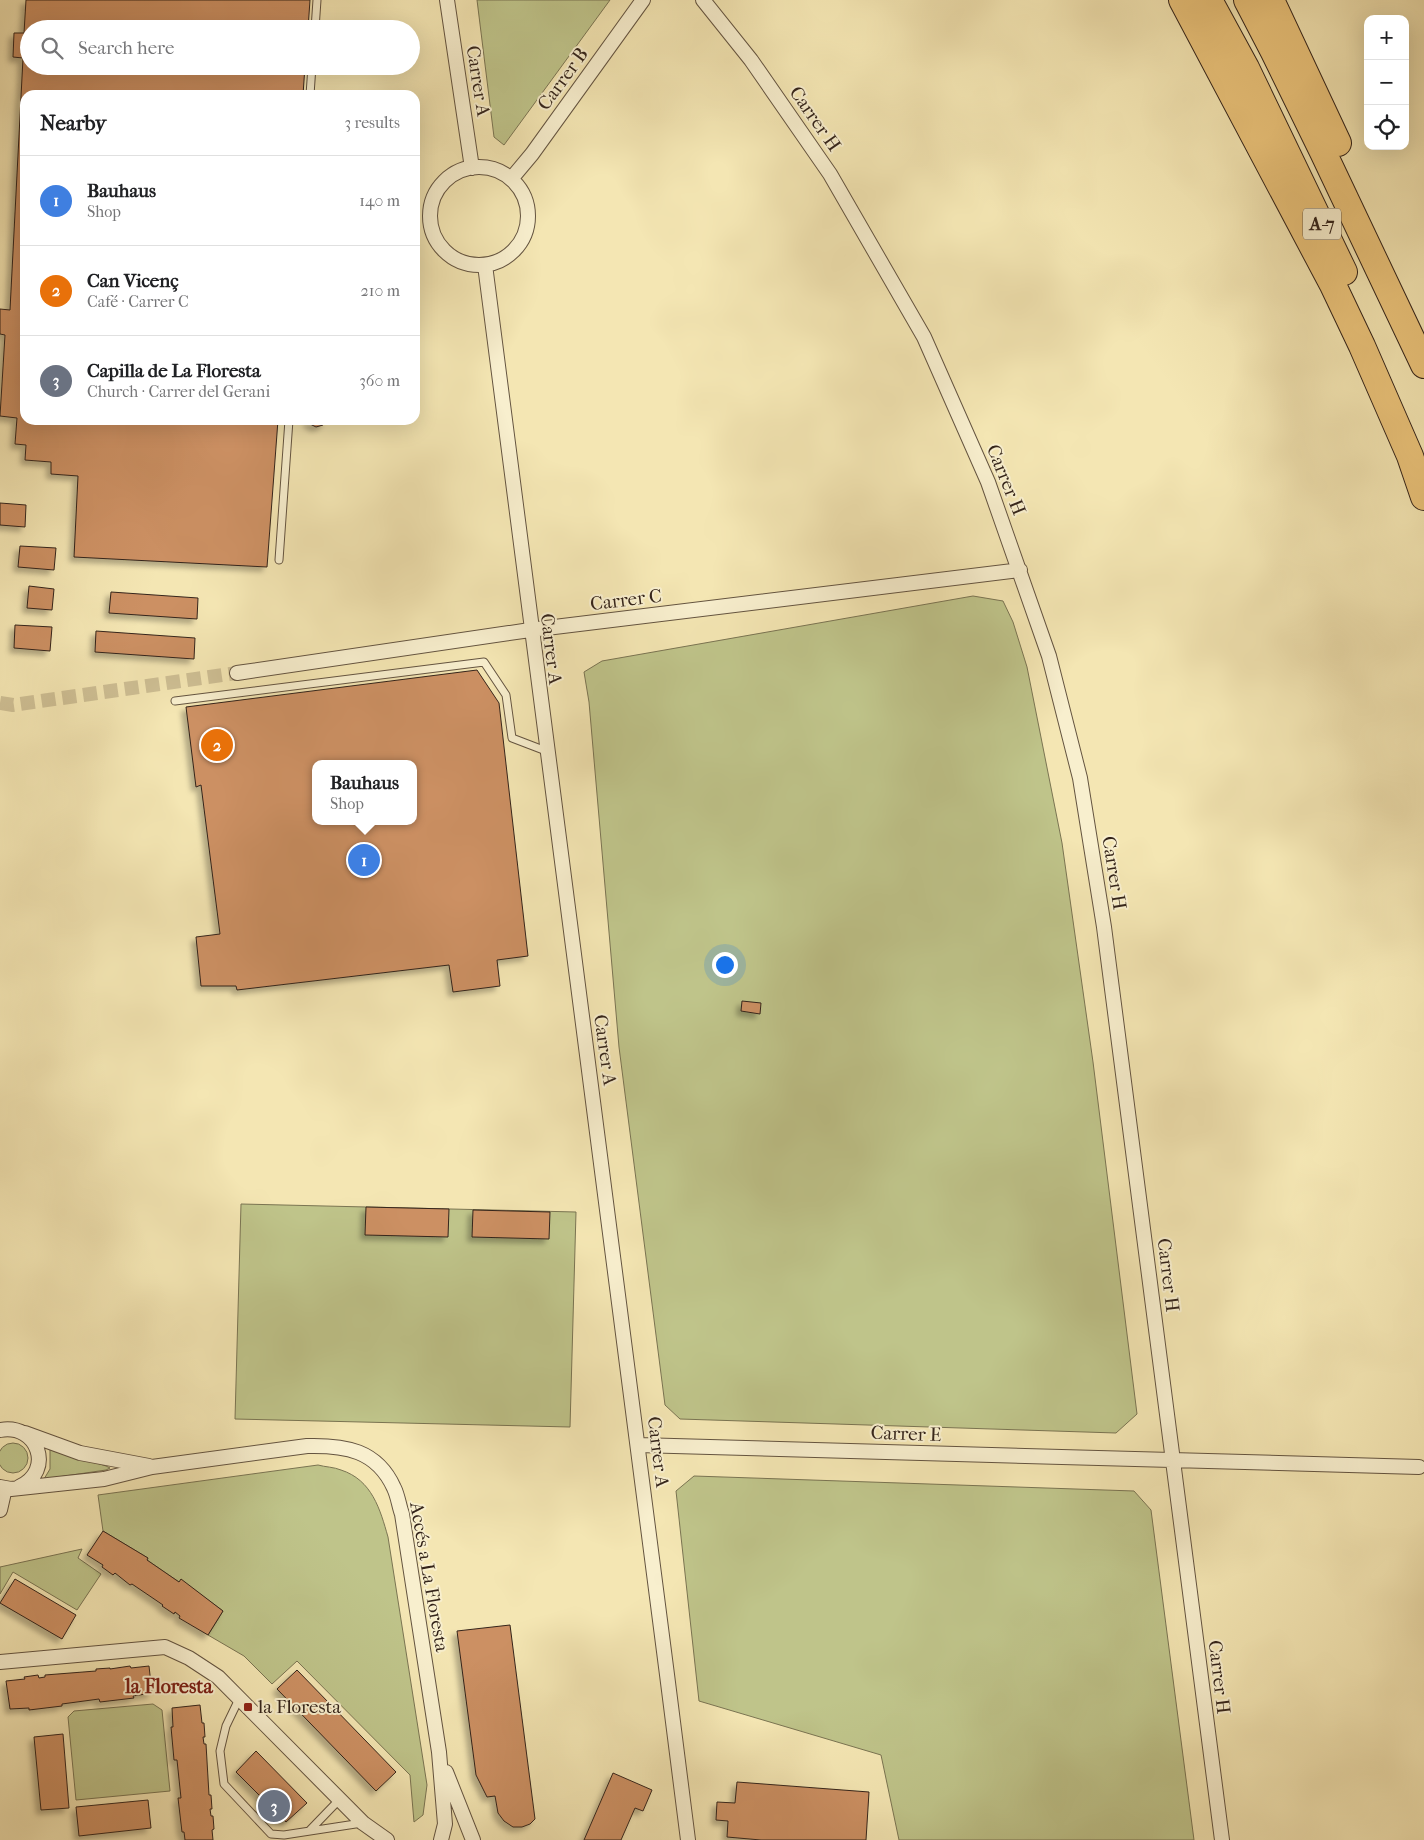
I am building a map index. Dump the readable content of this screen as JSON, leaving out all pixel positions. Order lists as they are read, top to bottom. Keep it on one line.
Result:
{"streets":{"highway":["A-7"],"street":["Carrer B","Carrer A","Carrer H","Carrer C","Carrer E","Accés a La Floresta"]},"crossings":[["Carrer B","Carrer A"],["Carrer A","Carrer C"],["Carrer A","Carrer E"],["Carrer H","Carrer C"],["Carrer H","Carrer E"]],"districts":["la Floresta"],"places":{"transit":["la Floresta"]},"page":{"map_buttons":["+","−"],"search":"Search here","heading":["Nearby","3 results"],"list":[{"mark":"1","name":"Bauhaus","note":"Shop","value":"140 m"},{"mark":"2","name":"Can Vicenç","note":"Café · Carrer C","value":"210 m"},{"mark":"3","name":"Capilla de La Floresta","note":"Church · Carrer del Gerani","value":"360 m"}],"pins":["2","1","3"],"popup":["Bauhaus","Shop"]}}
